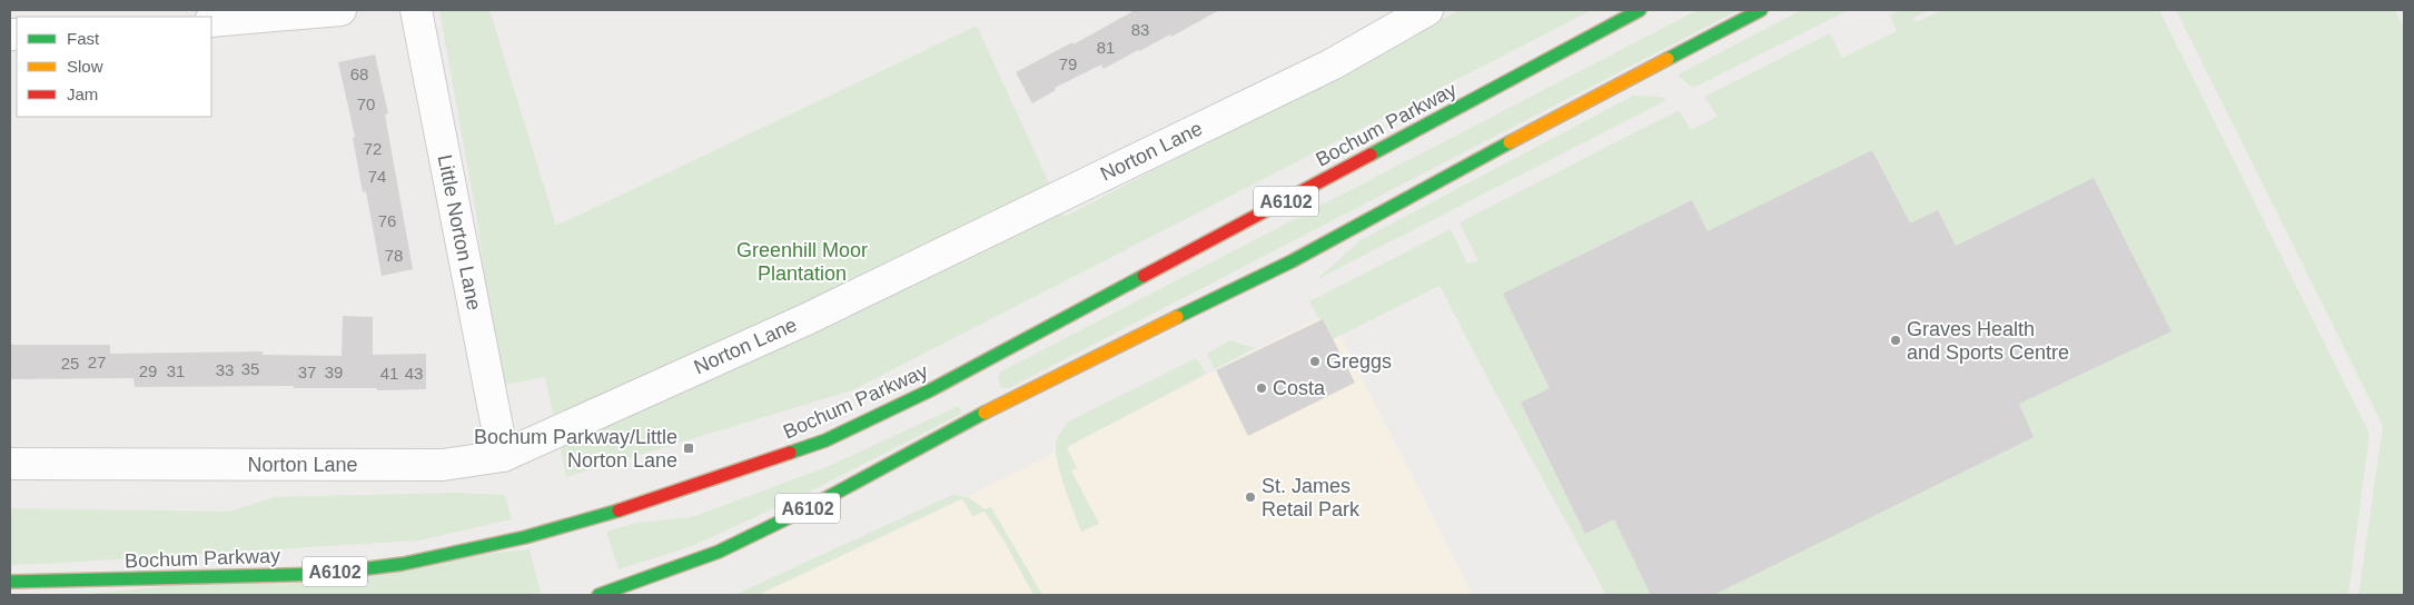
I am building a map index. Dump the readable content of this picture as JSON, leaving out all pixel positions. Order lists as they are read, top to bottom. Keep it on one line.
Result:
{"streets":{"highway":["Bochum Parkway","A6102"],"street":["Norton Lane","Little Norton Lane"]},"crossings":[["Norton Lane","Little Norton Lane"]],"parks":["Greenhill Moor Plantation"],"places":{"other":["Graves Health and Sports Centre","Greggs","Costa","St. James Retail Park"],"transit":["Bochum Parkway/Little Norton Lane"]},"house_numbers":["83","81","79","68","70","72","74","76","78","27","25","35","33","29","31","37","39","41","43"],"legend":["Fast","Slow","Jam"]}
